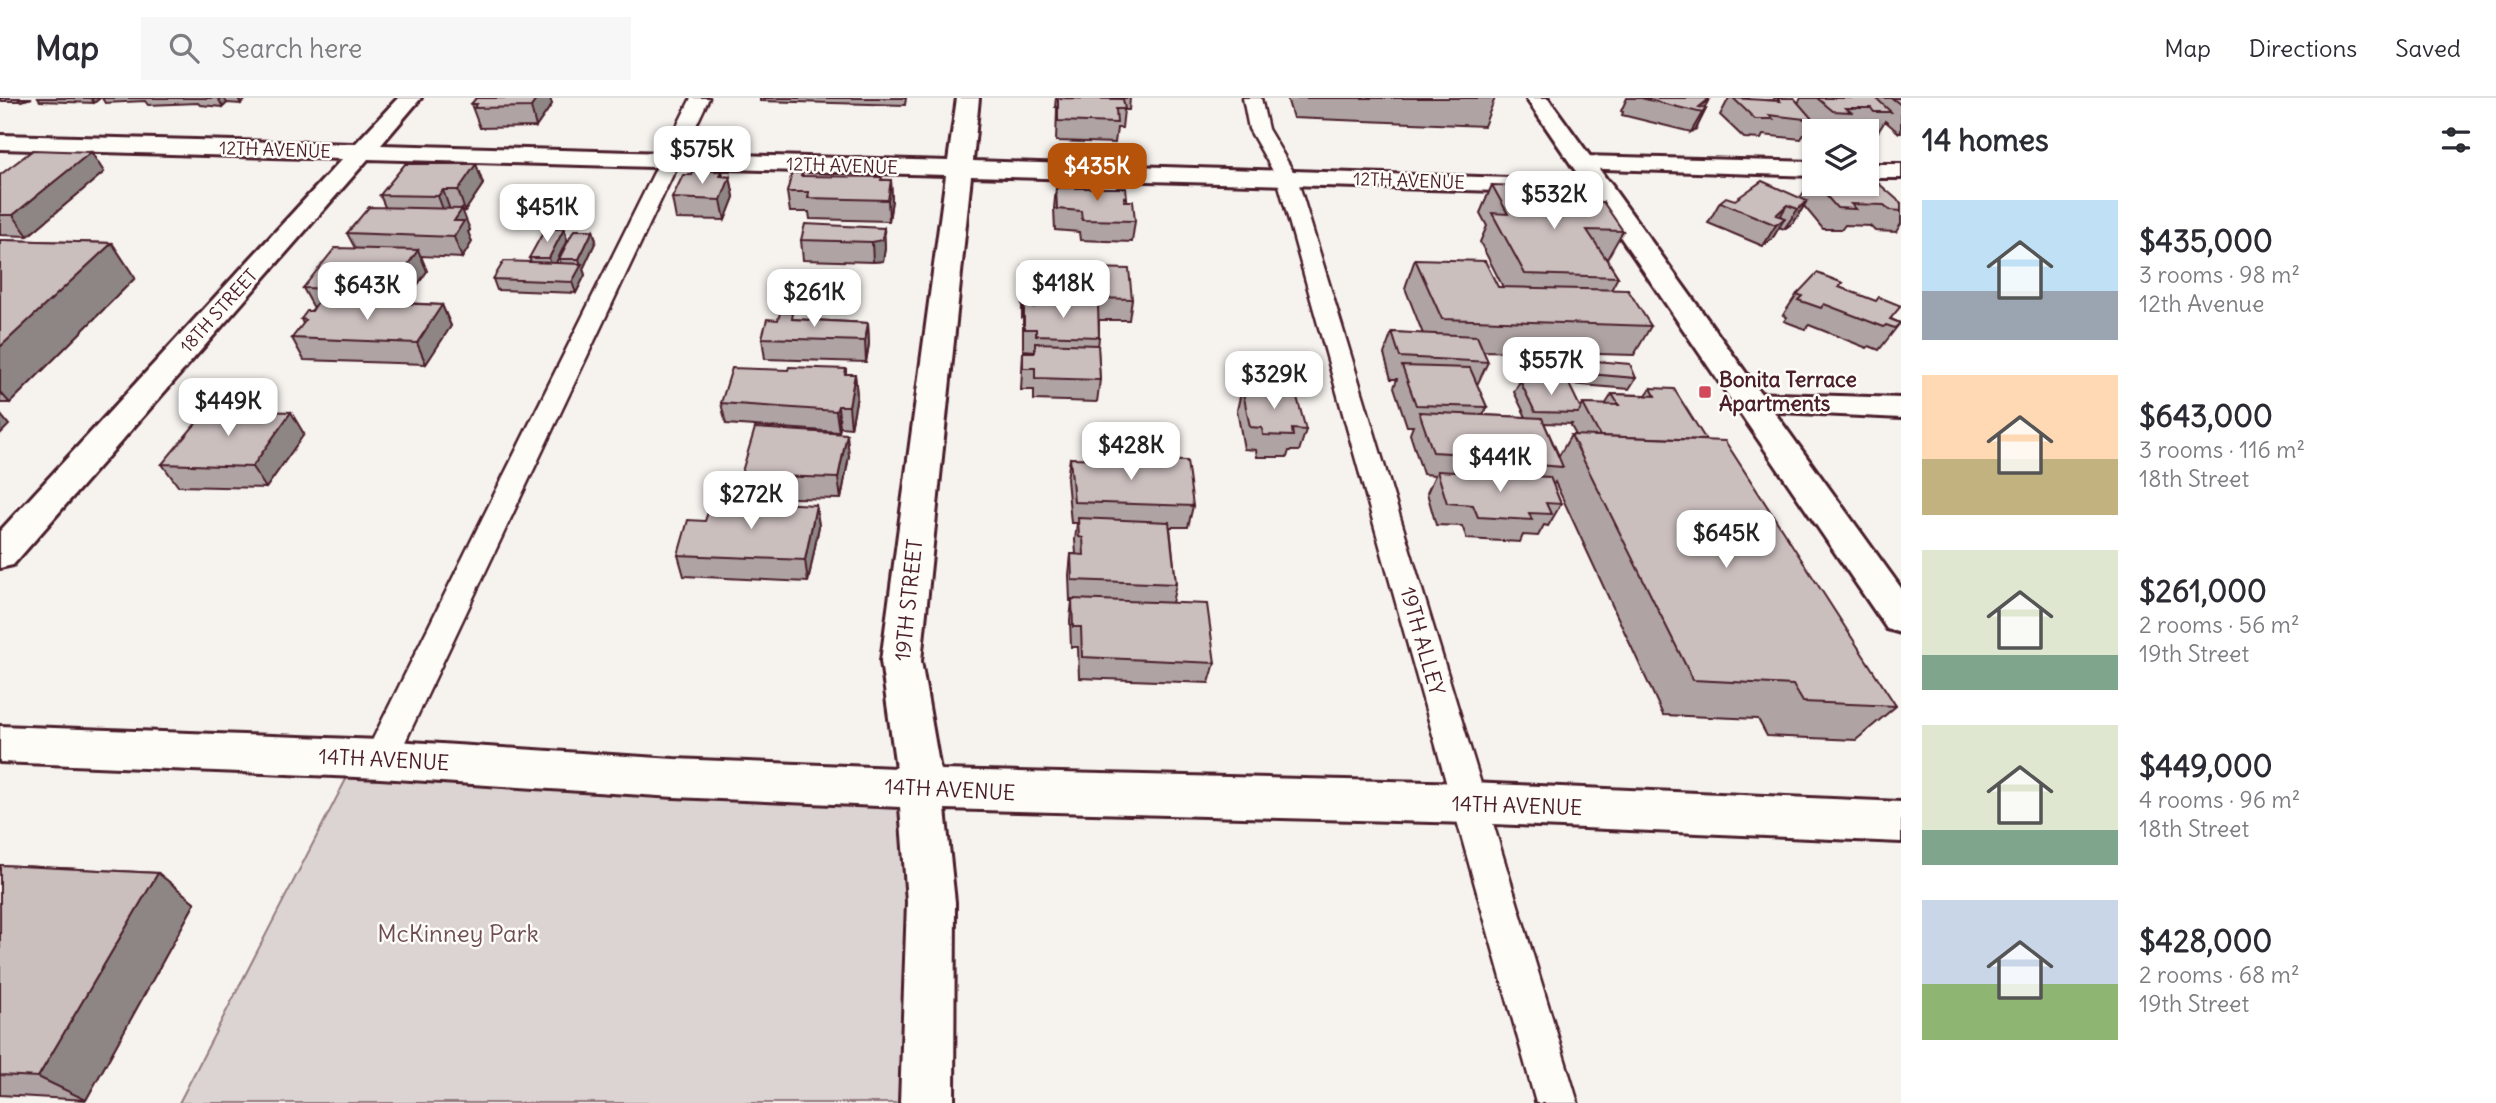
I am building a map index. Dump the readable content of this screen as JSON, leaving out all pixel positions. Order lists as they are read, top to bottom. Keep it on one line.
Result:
{"streets":{"street":["12TH AVENUE","18TH STREET","19TH STREET","14TH AVENUE"],"lane":["19TH ALLEY"]},"crossings":[["12TH AVENUE","18TH STREET"],["12TH AVENUE","19TH STREET"],["12TH AVENUE","19TH ALLEY"],["19TH STREET","14TH AVENUE"],["19TH ALLEY","14TH AVENUE"]],"parks":["McKinney Park"],"places":{"transit":["Bonita Terrace Apartments"]},"page":{"header":"Map","search":"Search here","nav":["Map","Directions","Saved"],"heading":"14 homes","price":["$575K","$435K","$532K","$451K","$418K","$643K","$261K","$557K","$329K","$449K","$428K","$441K","$272K","$645K"],"list":[{"name":"$435,000","note":"3 rooms · 98 m² · 12th Avenue"},{"name":"$643,000","note":"3 rooms · 116 m² · 18th Street"},{"name":"$261,000","note":"2 rooms · 56 m² · 19th Street"},{"name":"$449,000","note":"4 rooms · 96 m² · 18th Street"},{"name":"$428,000","note":"2 rooms · 68 m² · 19th Street"}]}}
